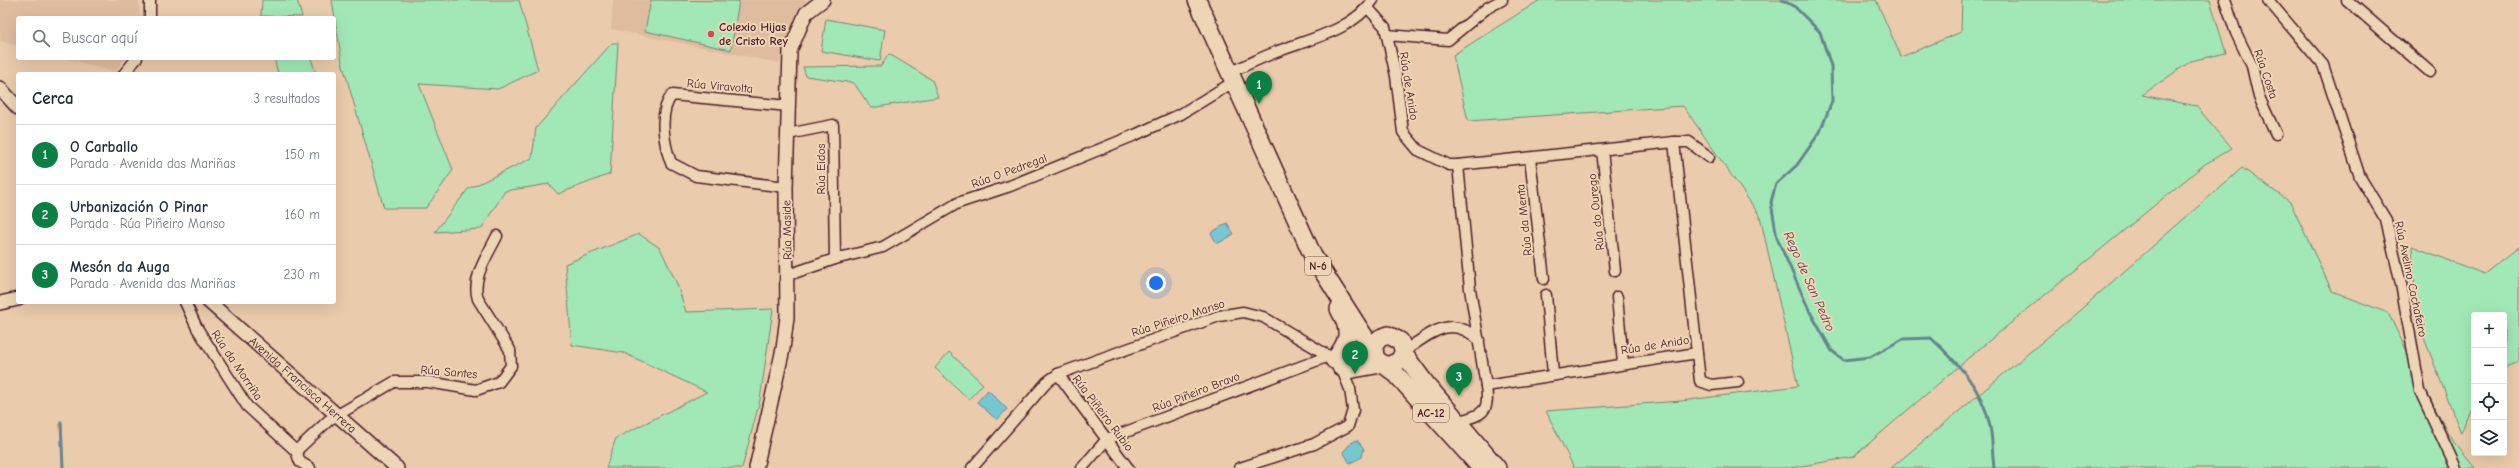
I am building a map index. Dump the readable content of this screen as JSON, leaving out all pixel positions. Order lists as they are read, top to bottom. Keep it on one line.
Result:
{"streets":{"highway":["N-6","AC-12"],"street":["Rúa Costa","Rúa Viravolta","Rúa de Anido","Rúa Eidos","Rúa O Pedregal","Rúa do Ourego","Rúa da Menta","Rúa Maside","Rúa Avelino Cachafeiro","Rúa Piñeiro Manso","Rúa da Morriña","Rúa Santes","Avenida Francisca Herrera","Rúa Piñeiro Bravo","Rúa Piñeiro Rubio"]},"crossings":[["Rúa Viravolta","Rúa Maside"],["Rúa de Anido","Rúa O Pedregal"],["Rúa de Anido","Rúa do Ourego"],["Rúa de Anido","Rúa da Menta"],["Rúa Eidos","Rúa O Pedregal"],["Rúa Eidos","Rúa Maside"],["Rúa O Pedregal","Rúa Maside"],["Rúa O Pedregal","N-6"],["N-6","AC-12"],["Rúa Piñeiro Manso","Rúa Piñeiro Bravo"],["Rúa Piñeiro Manso","Rúa Piñeiro Rubio"],["Rúa Santes","Avenida Francisca Herrera"],["Rúa Piñeiro Bravo","Rúa Piñeiro Rubio"]],"water":["Rego de San Pedro"],"places":["Colexio Hijas de Cristo Rey"],"page":{"search":"Buscar aquí","pins":["1","2","3"],"heading":["Cerca","3 resultados"],"list":[{"mark":"1","name":"O Carballo","note":"Parada · Avenida das Mariñas","value":"150 m"},{"mark":"2","name":"Urbanización O Pinar","note":"Parada · Rúa Piñeiro Manso","value":"160 m"},{"mark":"3","name":"Mesón da Auga","note":"Parada · Avenida das Mariñas","value":"230 m"}],"map_buttons":["+","−"]}}
